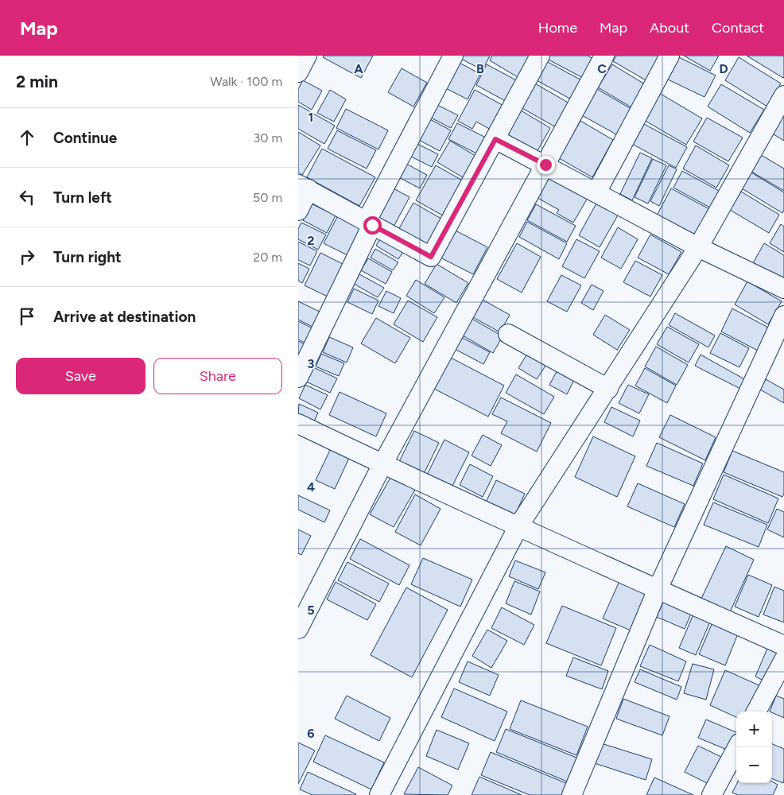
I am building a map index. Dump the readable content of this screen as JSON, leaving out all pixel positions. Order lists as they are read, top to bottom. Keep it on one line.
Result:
{"page":{"header":"Map","nav":["Home","Map","About","Contact"],"heading":["2 min","Walk · 100 m"],"list":[["Continue","30 m"],["Turn left","50 m"],["Turn right","20 m"],"Arrive at destination"],"buttons":["Save","Share"],"map_buttons":["+","−"]},"grid":{"columns":["A","B","C","D"],"rows":["1","2","3","4","5","6"]}}
